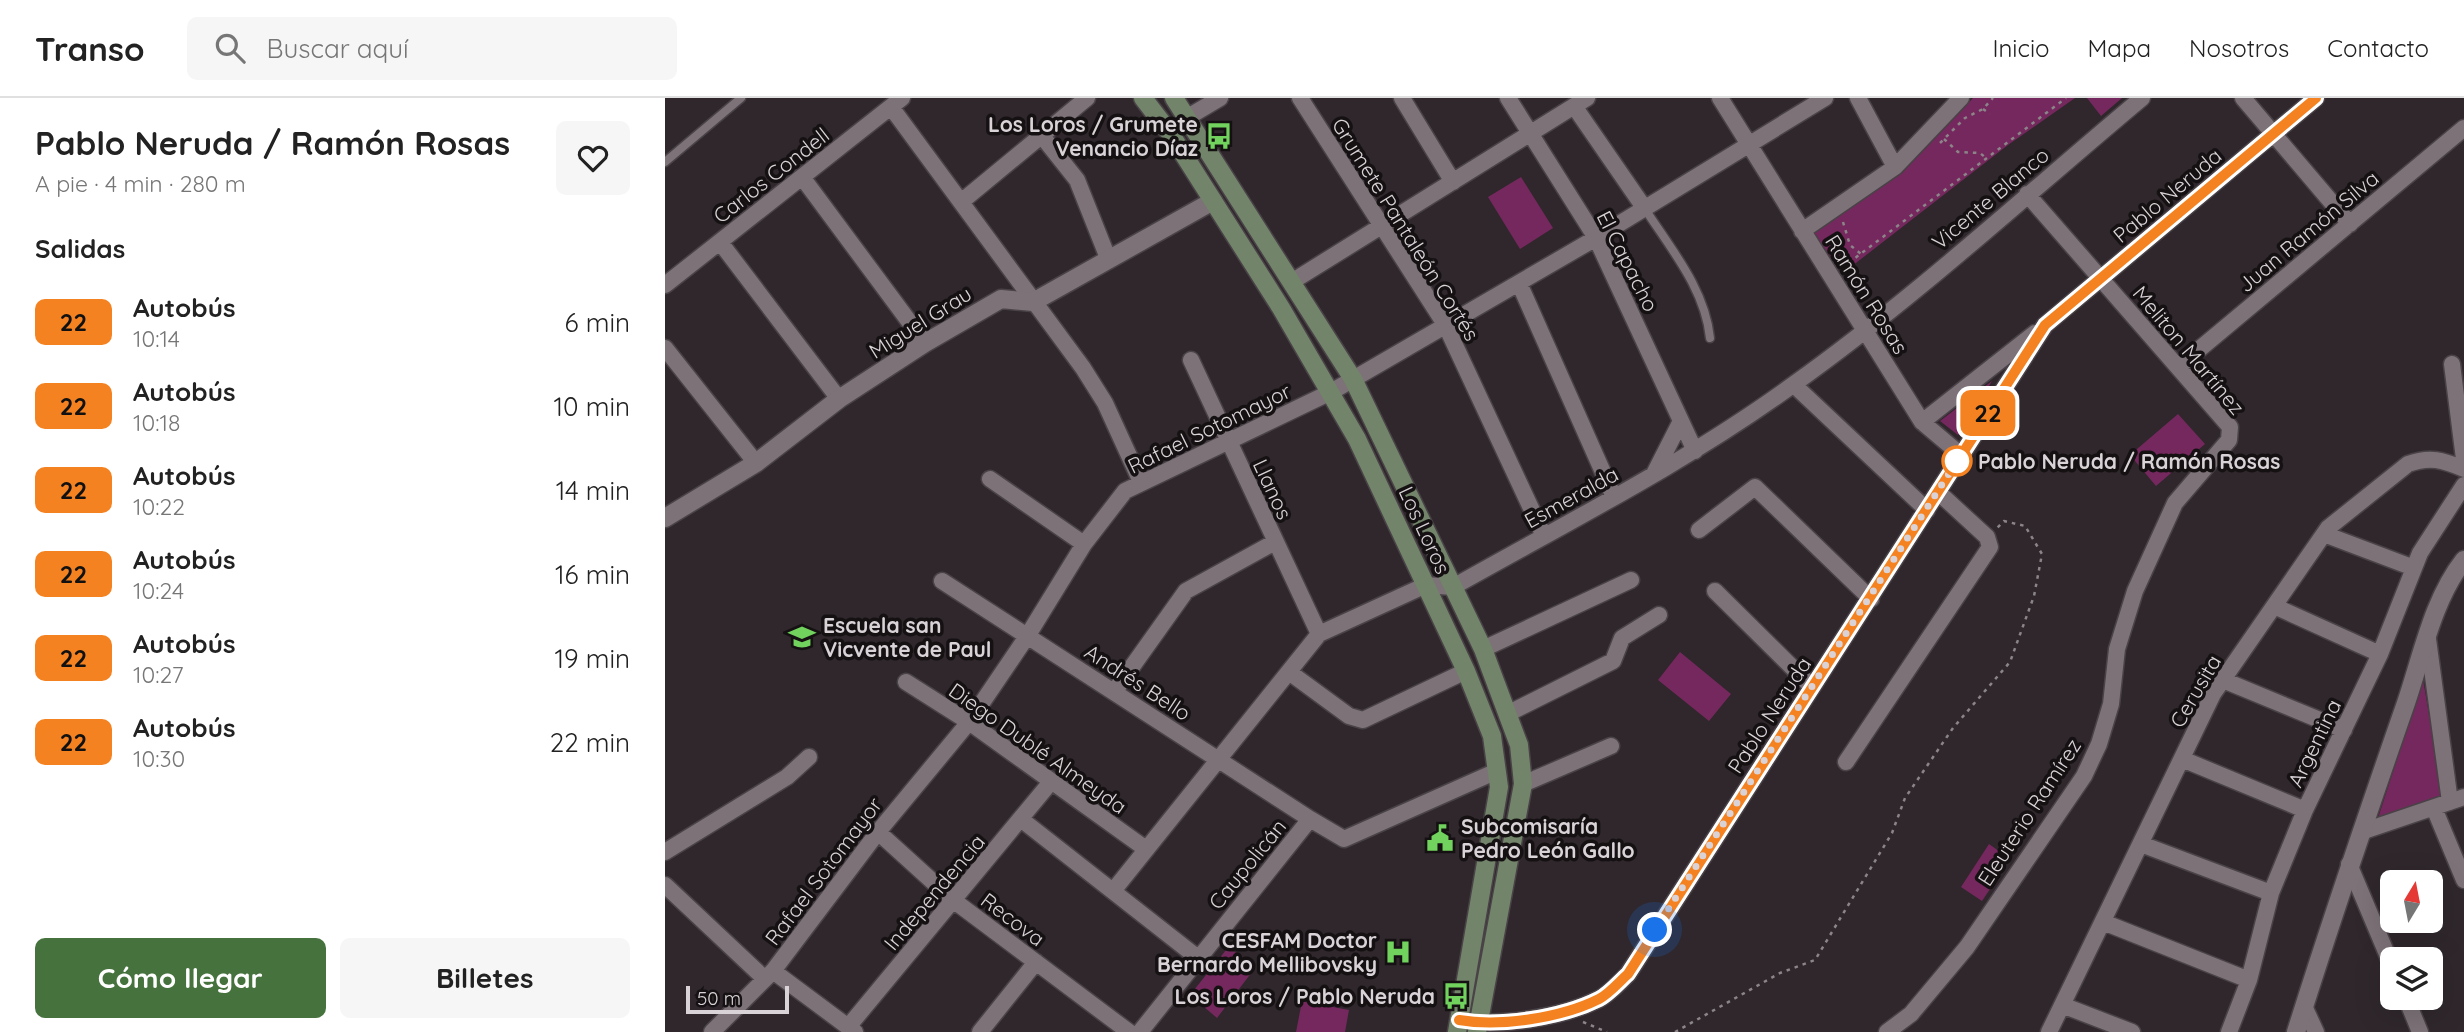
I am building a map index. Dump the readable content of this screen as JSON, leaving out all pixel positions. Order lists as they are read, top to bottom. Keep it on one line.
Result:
{"streets":{"main road":["Los Loros"],"street":["Carlos Condell","Pablo Neruda","Vicente Blanco","Grumete Pantaleón Cortés","Juan Ramón Silva","El Capacho","Ramón Rosas","Miguel Grau","Meliton Martínez","Rafael Sotomayor","Llanos","Esmeralda","Andrés Bello","Cerusita","Argentina","Diego Dublé Almeyda","Eleuterio Ramírez","Caupolicán","Independencia","Recova"]},"crossings":[["Pablo Neruda","Ramón Rosas"],["Pablo Neruda","Meliton Martínez"],["Pablo Neruda","Los Loros"],["Vicente Blanco","Ramón Rosas"],["Vicente Blanco","Meliton Martínez"],["Vicente Blanco","Esmeralda"],["Grumete Pantaleón Cortés","Rafael Sotomayor"],["Grumete Pantaleón Cortés","Esmeralda"],["Juan Ramón Silva","Meliton Martínez"],["El Capacho","Rafael Sotomayor"],["El Capacho","Esmeralda"],["Ramón Rosas","Rafael Sotomayor"],["Ramón Rosas","Esmeralda"],["Meliton Martínez","Eleuterio Ramírez"],["Rafael Sotomayor","Llanos"],["Rafael Sotomayor","Los Loros"],["Rafael Sotomayor","Andrés Bello"],["Rafael Sotomayor","Diego Dublé Almeyda"],["Rafael Sotomayor","Recova"],["Esmeralda","Los Loros"],["Los Loros","Caupolicán"],["Andrés Bello","Caupolicán"],["Diego Dublé Almeyda","Independencia"],["Independencia","Recova"]],"places":{"bus stop":["Los Loros / Grumete Venancio Díaz","Los Loros / Pablo Neruda"],"other":["Pablo Neruda / Ramón Rosas"],"school or university":["Escuela san Vicvente de Paul"],"public building":["Subcomisaría Pedro León Gallo"],"hospital":["CESFAM Doctor Bernardo Mellibovsky"]},"lines":["bus line 22"],"scale_bar":"50 m","north":"top","page":{"header":"Transo","search":"Buscar aquí","nav":["Inicio","Mapa","Nosotros","Contacto"],"heading":[["Pablo Neruda / Ramón Rosas","A pie · 4 min · 280 m"],"Salidas"],"on_map":"22","list":[{"mark":"22","name":"Autobús","note":"10:14","value":"6 min"},{"mark":"22","name":"Autobús","note":"10:18","value":"10 min"},{"mark":"22","name":"Autobús","note":"10:22","value":"14 min"},{"mark":"22","name":"Autobús","note":"10:24","value":"16 min"},{"mark":"22","name":"Autobús","note":"10:27","value":"19 min"},{"mark":"22","name":"Autobús","note":"10:30","value":"22 min"}],"buttons":["Cómo llegar","Billetes"],"scale":"50 m"}}
